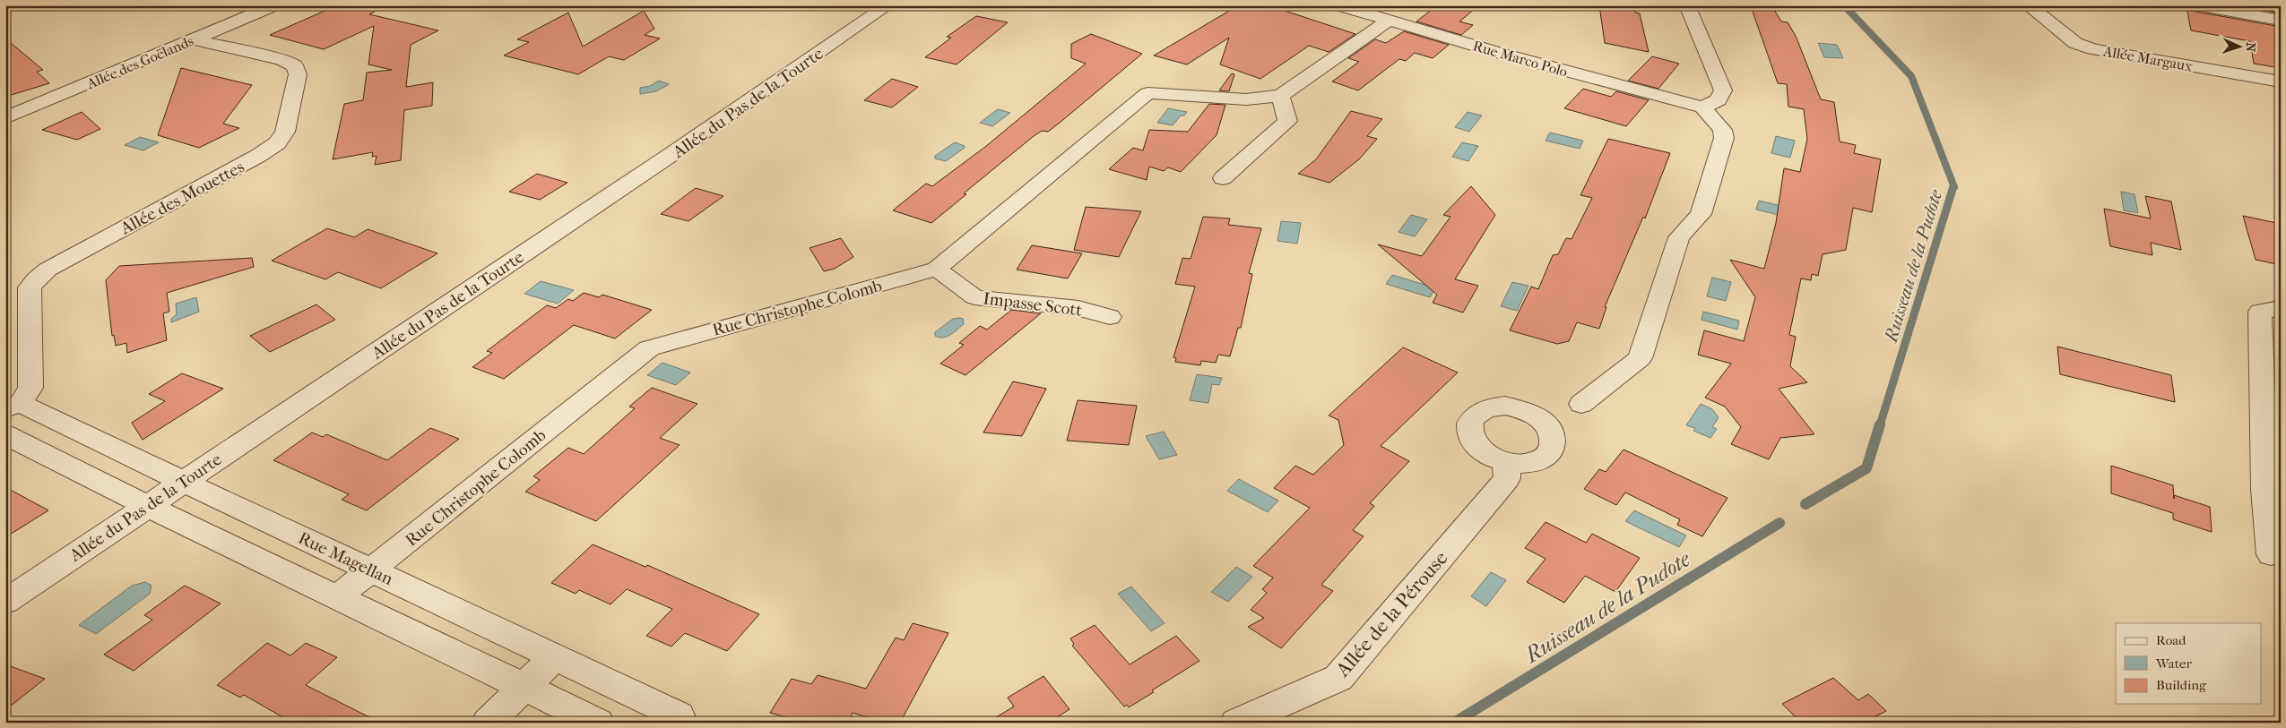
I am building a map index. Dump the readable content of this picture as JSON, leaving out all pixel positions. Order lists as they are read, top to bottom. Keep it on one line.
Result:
{"streets":{"street":["Rue Marco Polo","Allée Margaux","Allée des Goëlands","Allée du Pas de la Tourte","Allée des Mouettes","Impasse Scott","Rue Christophe Colomb","Rue Magellan","Allée de la Pérouse"]},"crossings":[["Allée des Goëlands","Allée des Mouettes"],["Allée du Pas de la Tourte","Rue Magellan"],["Allée des Mouettes","Rue Magellan"],["Impasse Scott","Rue Christophe Colomb"],["Rue Christophe Colomb","Rue Magellan"]],"water":["Ruisseau de la Pudote"],"legend":["Road","Water","Building"],"north":"right"}
